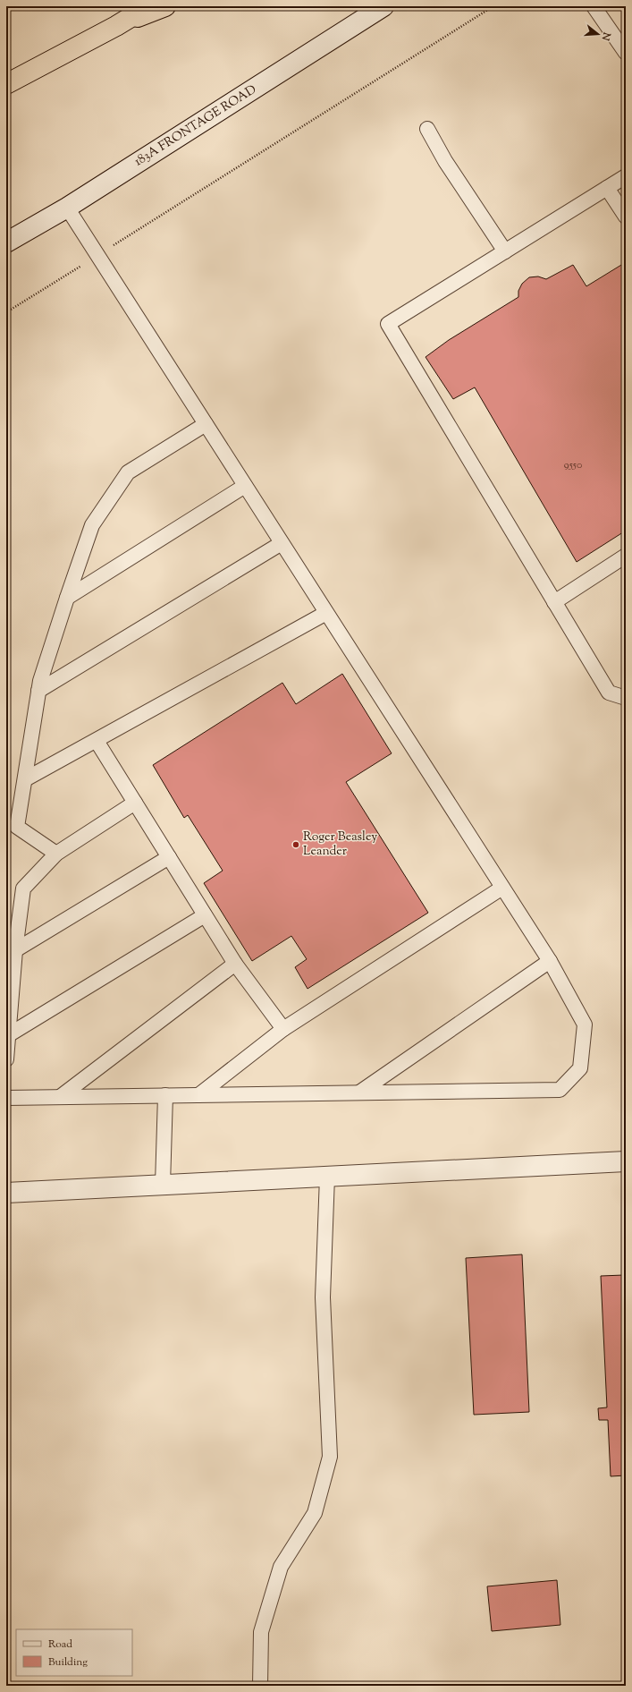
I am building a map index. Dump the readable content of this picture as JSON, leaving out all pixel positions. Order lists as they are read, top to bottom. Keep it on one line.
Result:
{"streets":{"street":["183A FRONTAGE ROAD"]},"places":["Roger Beasley Leander"],"house_numbers":["9550"],"legend":["Road","Building"],"north":"right"}
